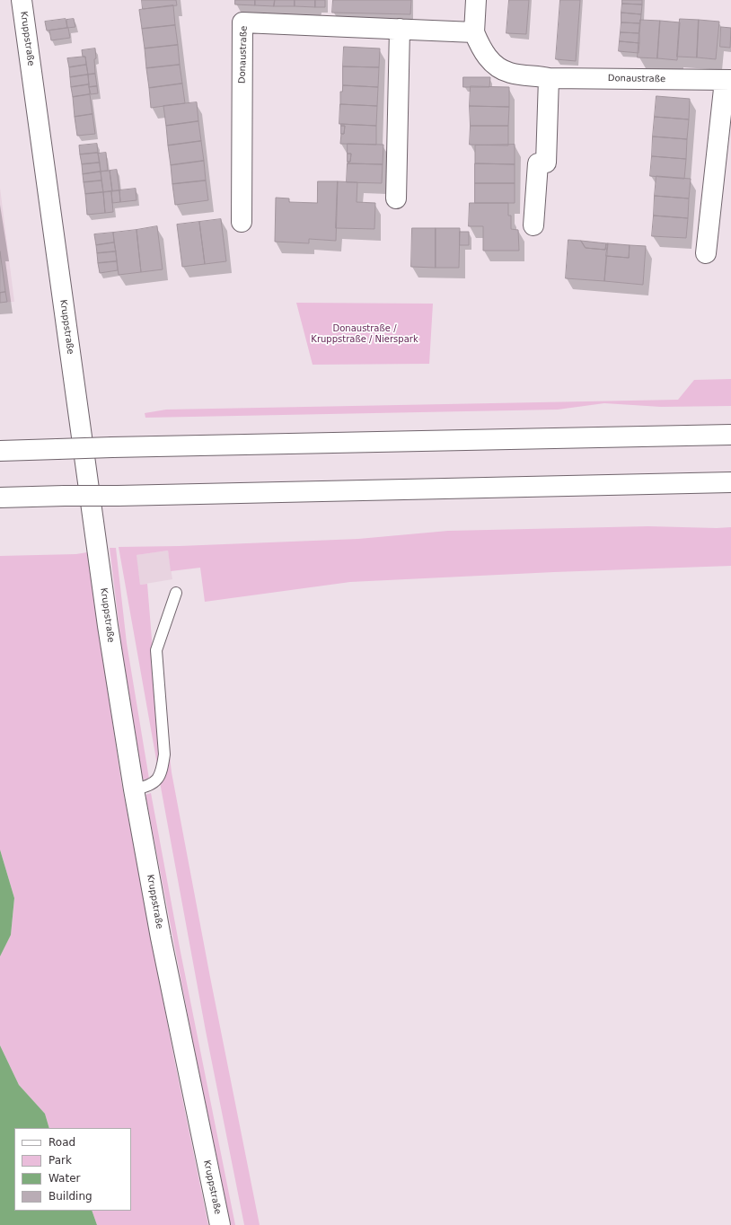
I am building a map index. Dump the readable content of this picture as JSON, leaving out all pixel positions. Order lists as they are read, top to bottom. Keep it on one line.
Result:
{"streets":{"main road":["Kruppstraße","Donaustraße"]},"parks":["Donaustraße / Kruppstraße / Nierspark"],"legend":["Road","Park","Water","Building"]}
